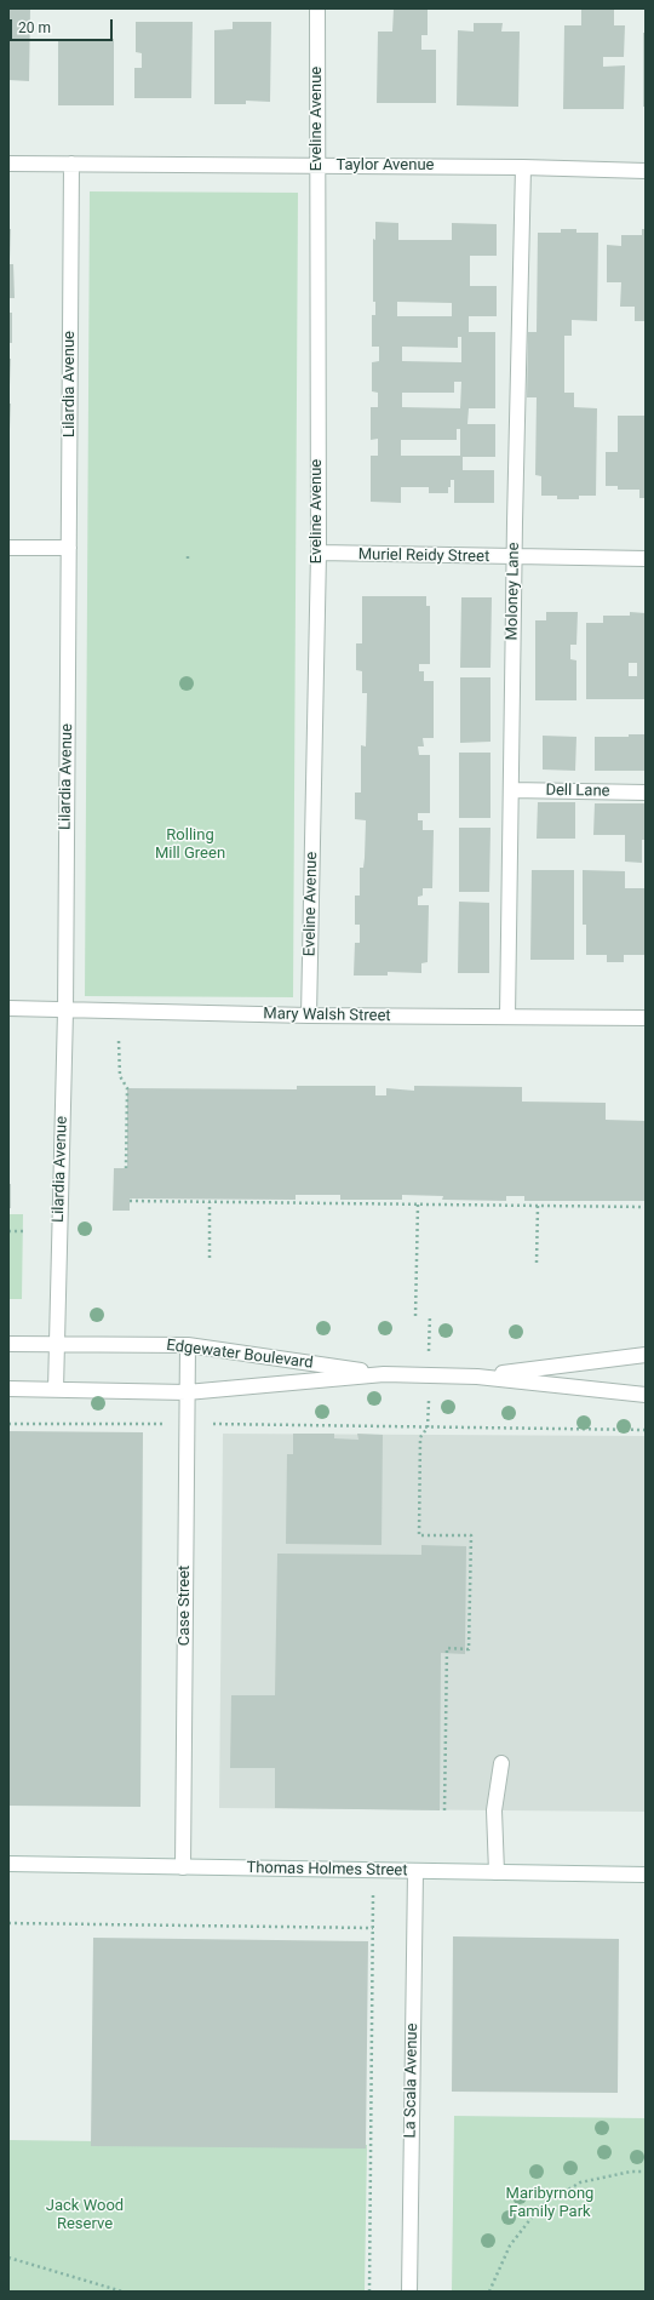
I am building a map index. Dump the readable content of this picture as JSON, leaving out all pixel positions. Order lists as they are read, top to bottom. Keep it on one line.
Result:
{"streets":{"street":["Eveline Avenue","Taylor Avenue","Lilardia Avenue","Muriel Reidy Street","Moloney Lane","Dell Lane","Mary Walsh Street","Edgewater Boulevard","Case Street","Thomas Holmes Street","La Scala Avenue"]},"crossings":[["Eveline Avenue","Taylor Avenue"],["Eveline Avenue","Muriel Reidy Street"],["Eveline Avenue","Mary Walsh Street"],["Taylor Avenue","Lilardia Avenue"],["Taylor Avenue","Moloney Lane"],["Lilardia Avenue","Mary Walsh Street"],["Lilardia Avenue","Edgewater Boulevard"],["Muriel Reidy Street","Moloney Lane"],["Moloney Lane","Dell Lane"],["Moloney Lane","Mary Walsh Street"],["Edgewater Boulevard","Case Street"],["Case Street","Thomas Holmes Street"],["Thomas Holmes Street","La Scala Avenue"]],"parks":["Rolling Mill Green","Maribyrnong Family Park","Jack Wood Reserve"],"scale_bar":"20 m"}
